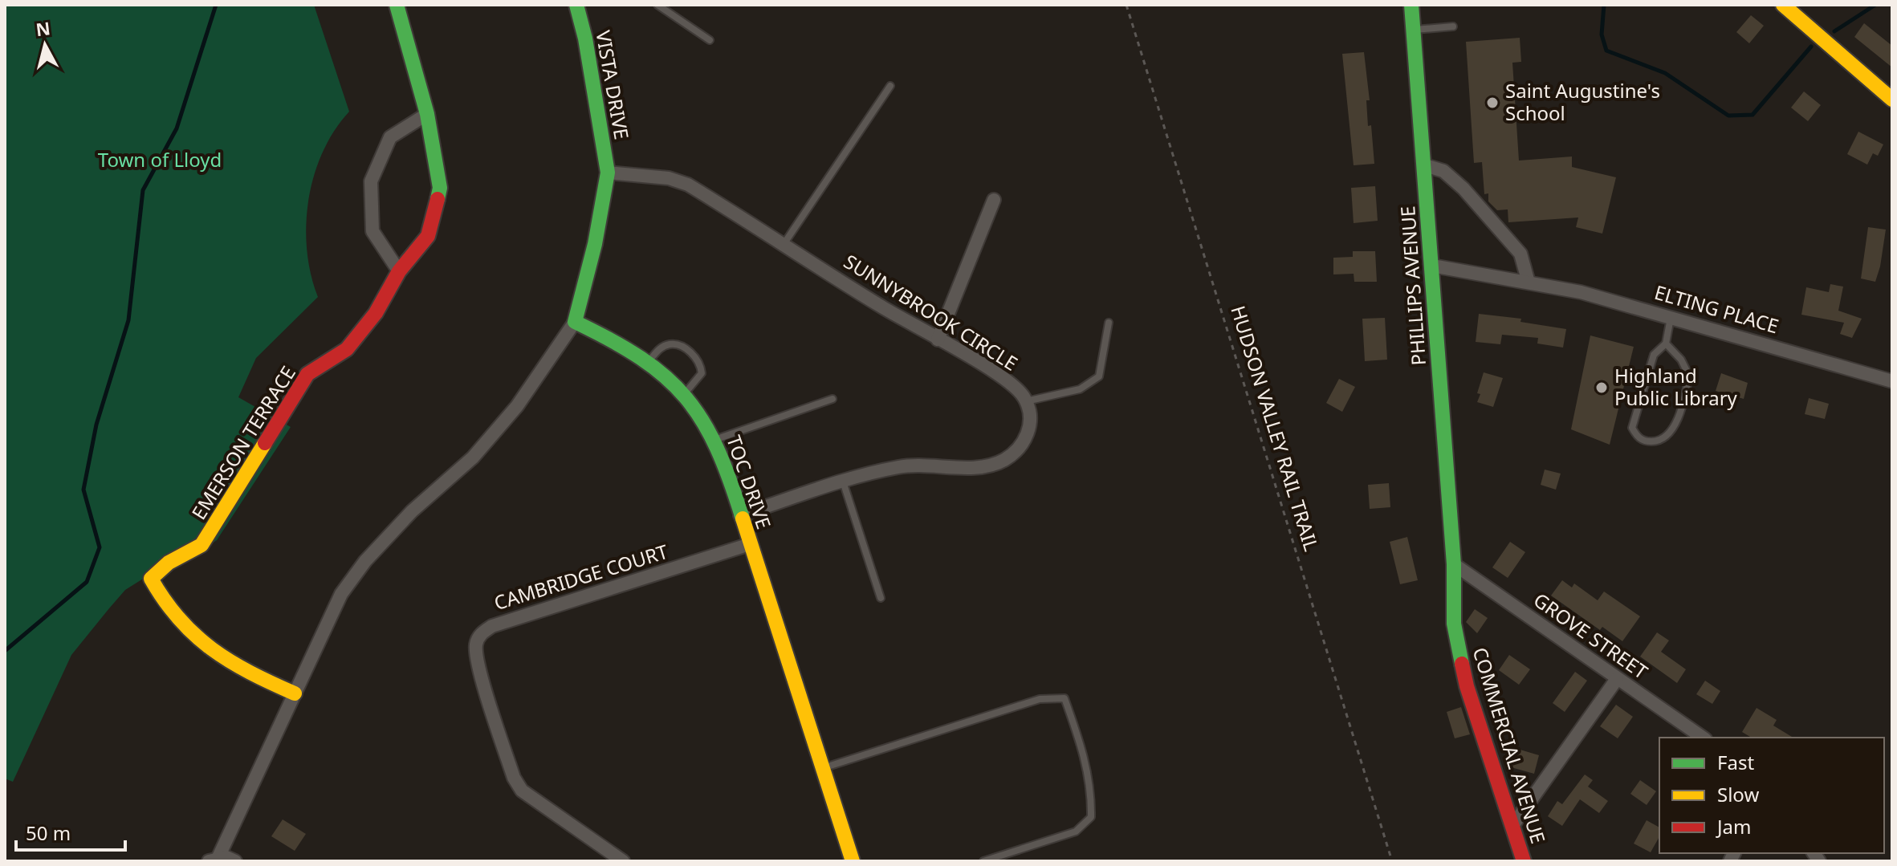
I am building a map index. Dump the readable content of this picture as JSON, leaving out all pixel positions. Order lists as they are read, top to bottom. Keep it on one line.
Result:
{"streets":{"street":["VISTA DRIVE","PHILLIPS AVENUE","ELTING PLACE","SUNNYBROOK CIRCLE","EMERSON TERRACE","TOC DRIVE","CAMBRIDGE COURT","GROVE STREET","COMMERCIAL AVENUE"],"path":["HUDSON VALLEY RAIL TRAIL"]},"crossings":[["VISTA DRIVE","SUNNYBROOK CIRCLE"],["PHILLIPS AVENUE","ELTING PLACE"],["PHILLIPS AVENUE","GROVE STREET"],["PHILLIPS AVENUE","COMMERCIAL AVENUE"],["TOC DRIVE","CAMBRIDGE COURT"],["GROVE STREET","COMMERCIAL AVENUE"]],"parks":["Town of Lloyd"],"places":["Saint Augustine's School","Highland Public Library"],"legend":["Fast","Slow","Jam"],"scale_bar":"50 m","north":"top"}
